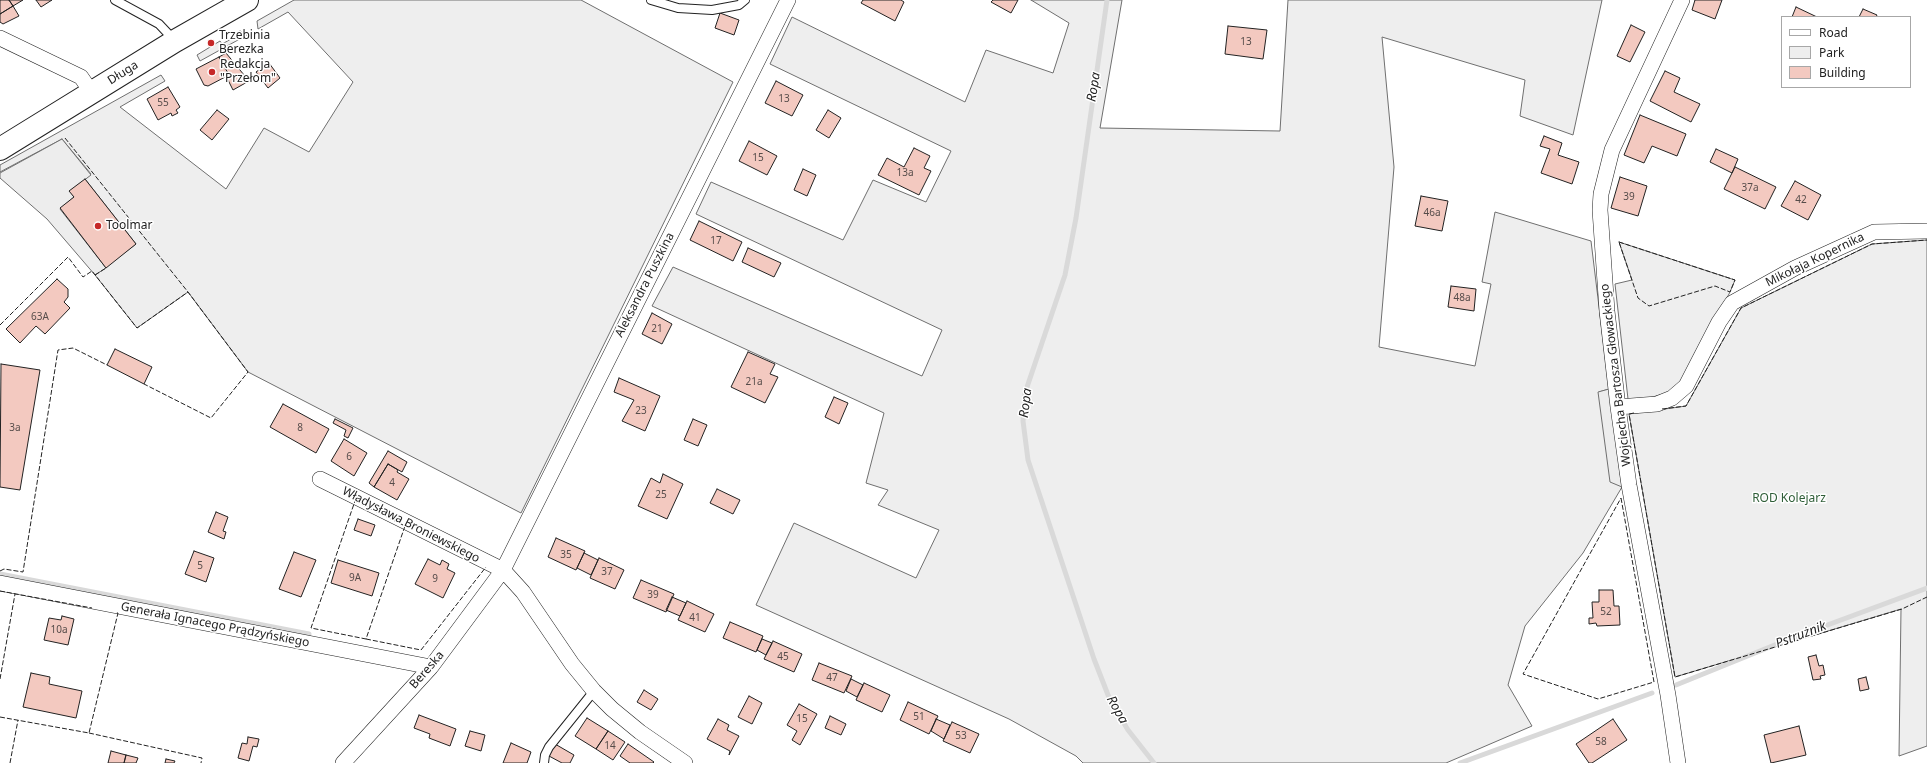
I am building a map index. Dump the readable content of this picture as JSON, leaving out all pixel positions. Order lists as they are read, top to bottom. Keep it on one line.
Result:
{"streets":{"main road":["Długa"],"street":["Mikołaja Kopernika","Aleksandra Puszkina","Wojciecha Bartosza Głowackiego","Władysława Broniewskiego","Generała Ignacego Prądzyńskiego","Bereska"]},"crossings":[["Mikołaja Kopernika","Wojciecha Bartosza Głowackiego"],["Aleksandra Puszkina","Władysława Broniewskiego"],["Aleksandra Puszkina","Bereska"],["Władysława Broniewskiego","Bereska"],["Generała Ignacego Prądzyńskiego","Bereska"]],"water":["Ropa","Pstrużnik"],"parks":["ROD Kolejarz"],"places":["Trzebinia Berezka","Redakcja \"Przełom\"","Toolmar"],"house_numbers":["13","13","55","15","13a","37a","39","42","46a","17","48a","63A","21","21a","23","3a","8","6","4","25","35","5","37","9A","9","39","52","41","10a","45","47","51","15","53","58","14"],"legend":["Road","Park","Building"]}
